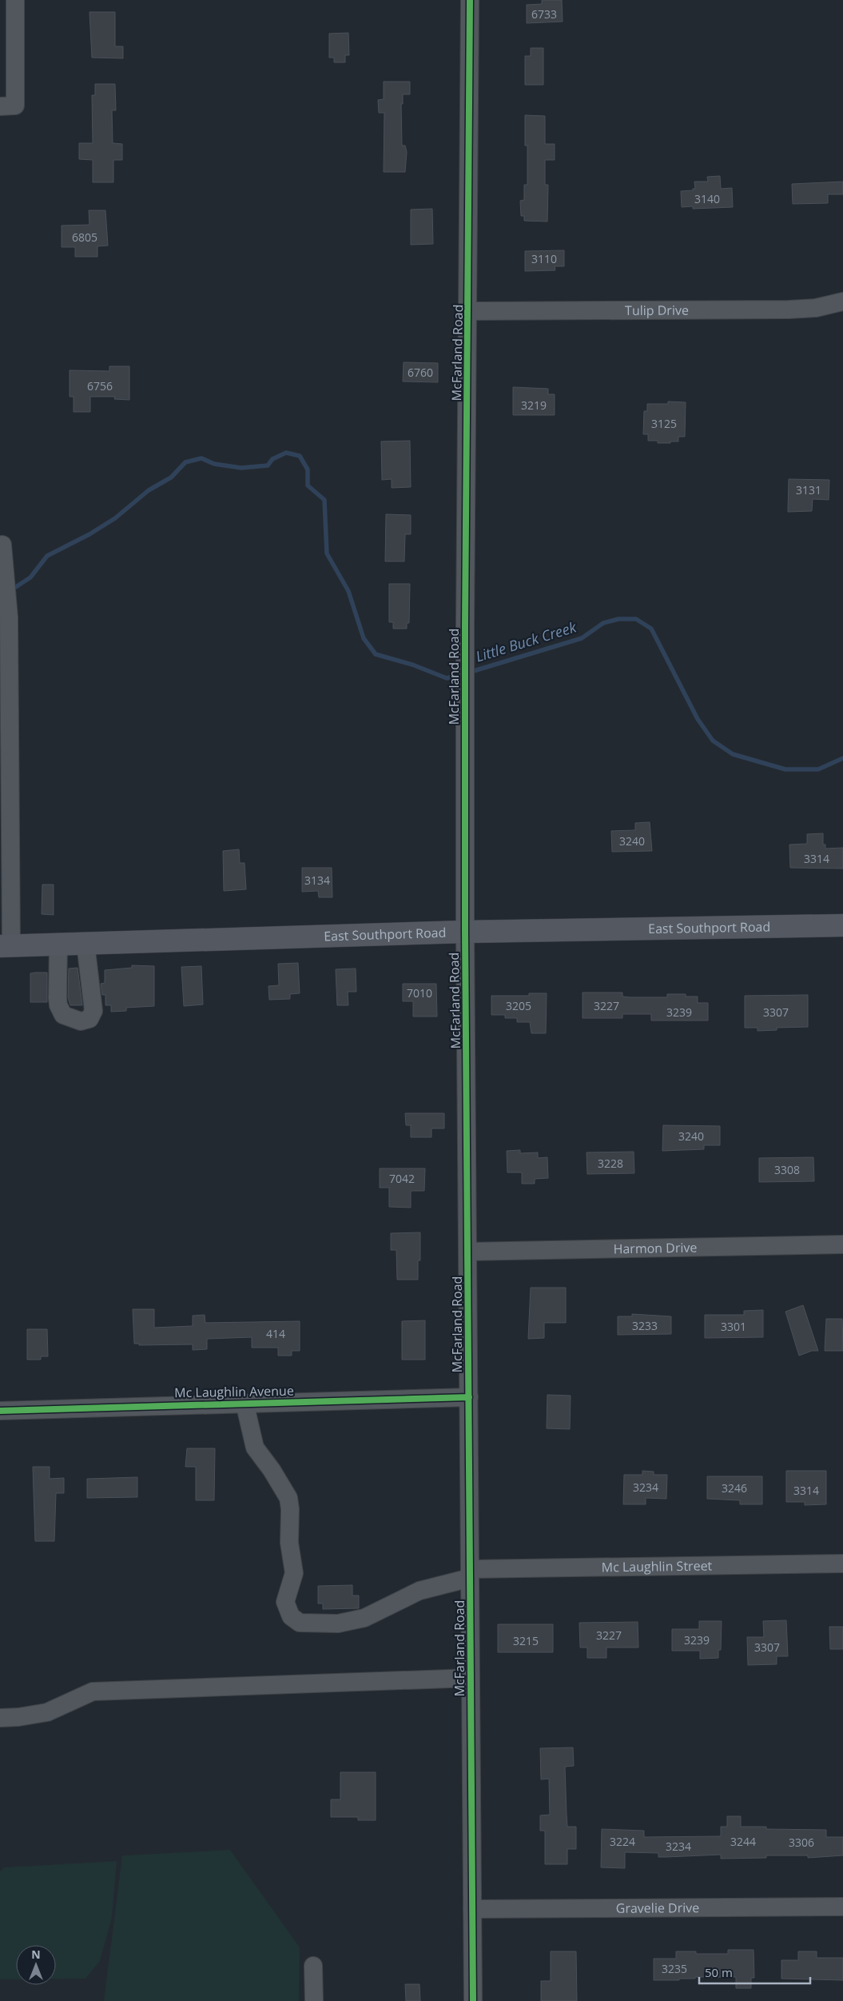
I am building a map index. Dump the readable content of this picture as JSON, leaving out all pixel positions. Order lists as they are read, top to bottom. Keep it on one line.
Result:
{"streets":{"main road":["East Southport Road"],"street":["Tulip Drive","McFarland Road","Harmon Drive","Mc Laughlin Avenue","Mc Laughlin Street","Gravelie Drive"]},"crossings":[["Tulip Drive","McFarland Road"],["McFarland Road","East Southport Road"],["McFarland Road","Harmon Drive"],["McFarland Road","Mc Laughlin Avenue"],["McFarland Road","Mc Laughlin Street"],["McFarland Road","Gravelie Drive"],["Mc Laughlin Avenue","Mc Laughlin Street"]],"water":["Little Buck Creek"],"house_numbers":["6733","3140","6805","3110","6760","6756","3219","3125","3131","3240","3314","3134","7010","3205","3227","3239","3307","3240","3228","3308","7042","3233","3301","414","3234","3246","3314","3227","3239","3215","3307","3224","3244","3306","3234","3235"],"scale_bar":"50 m","north":"top"}
